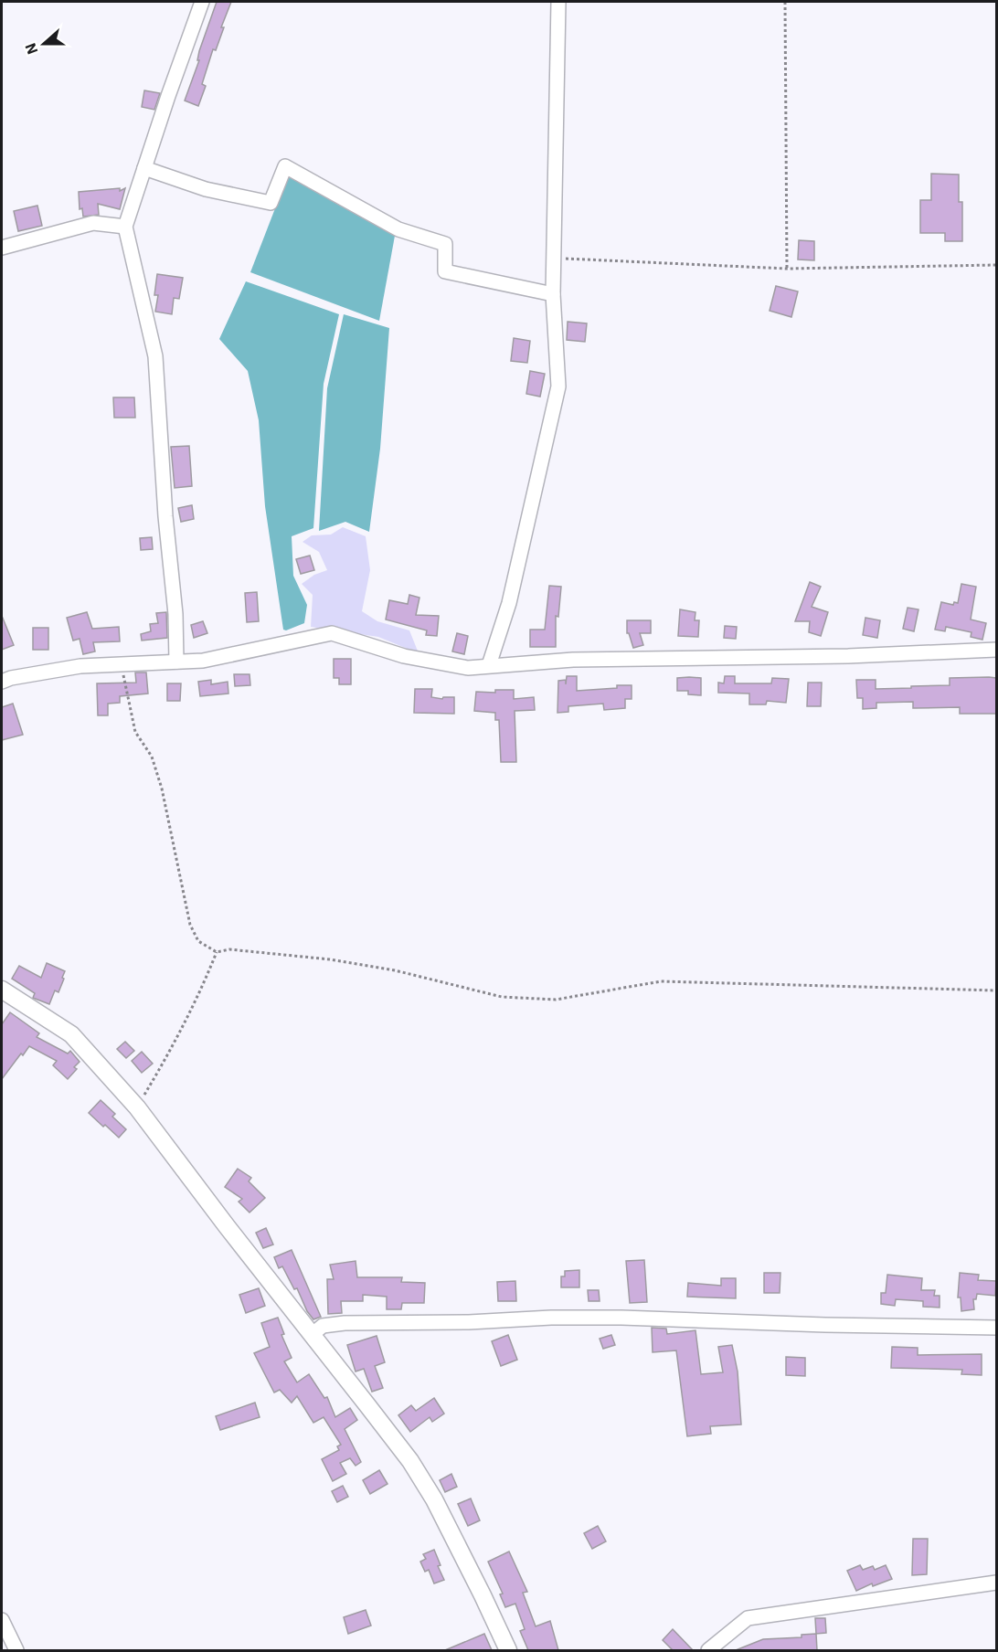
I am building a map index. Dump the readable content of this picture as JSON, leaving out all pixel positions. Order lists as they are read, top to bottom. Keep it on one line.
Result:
{"north":"left"}
